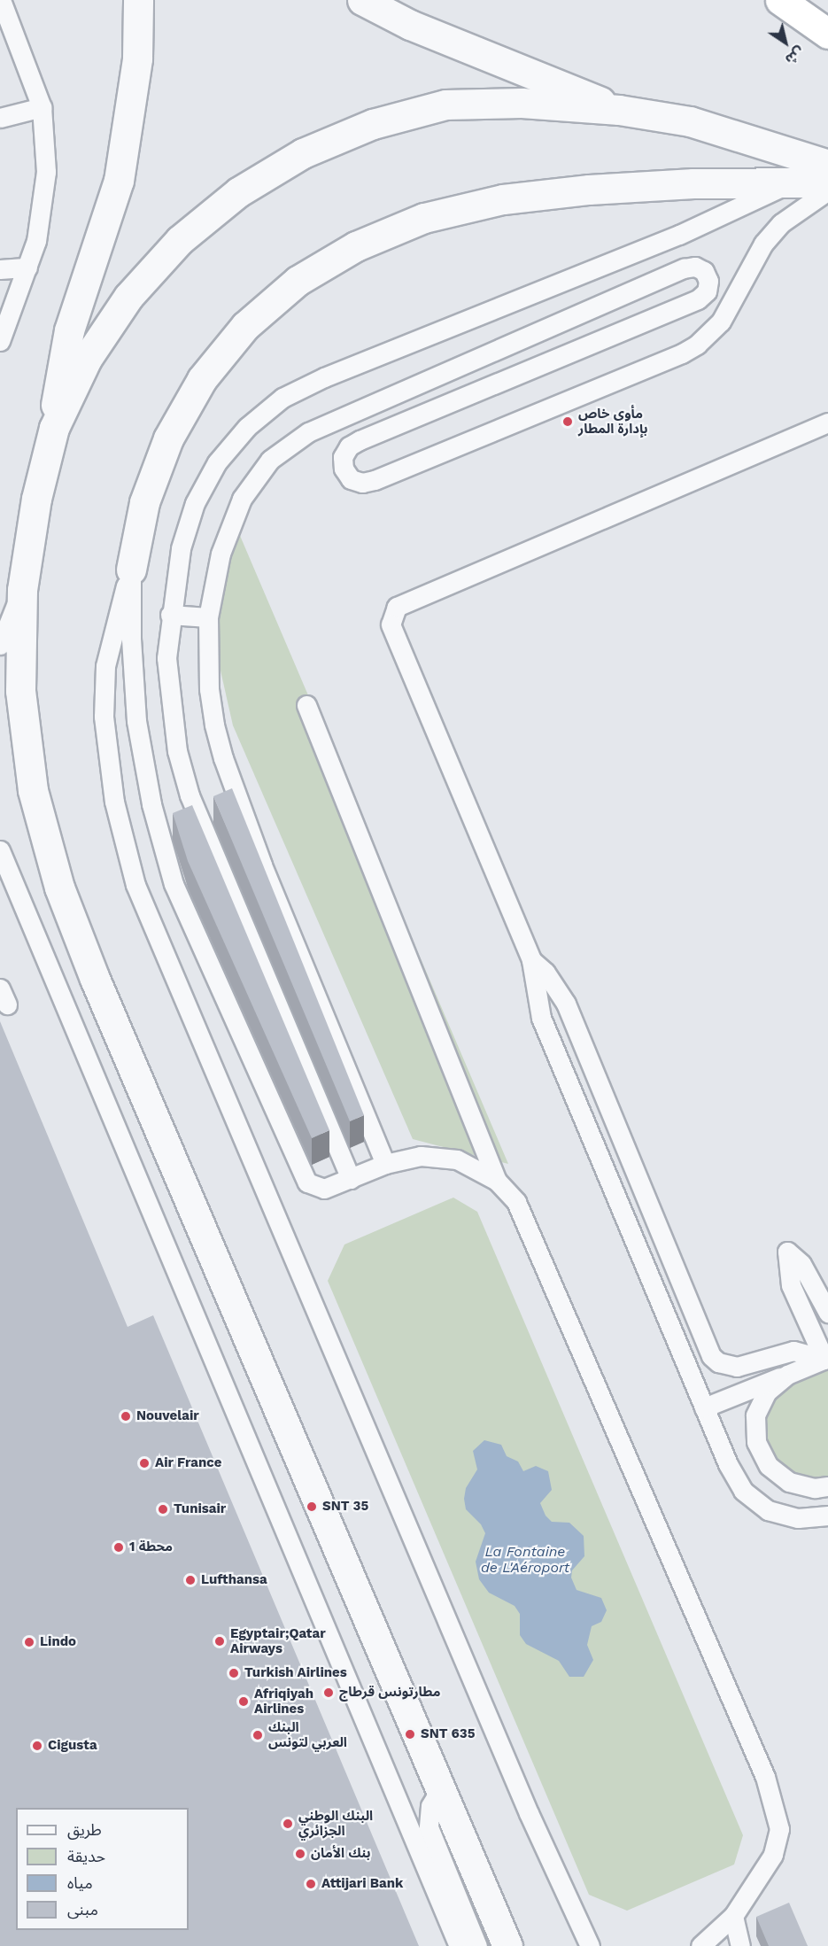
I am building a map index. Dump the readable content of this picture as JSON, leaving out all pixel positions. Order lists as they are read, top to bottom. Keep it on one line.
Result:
{"water":["La Fontaine de L'Aéroport"],"places":["مأوى خاص بإدارة المطار","Nouvelair","Air France","SNT 35","Tunisair","محطة 1","Lufthansa","Egyptair;Qatar Airways","Lindo","Turkish Airlines","مطارتونس قرطاج","Afriqiyah Airlines","SNT 635","البنك العربي لتونس","Cigusta","البنك الوطني الجزائري","بنك الأمان","Attijari Bank"],"legend":["طريق","حديقة","مياه","مبنى"],"north":"bottom right"}
